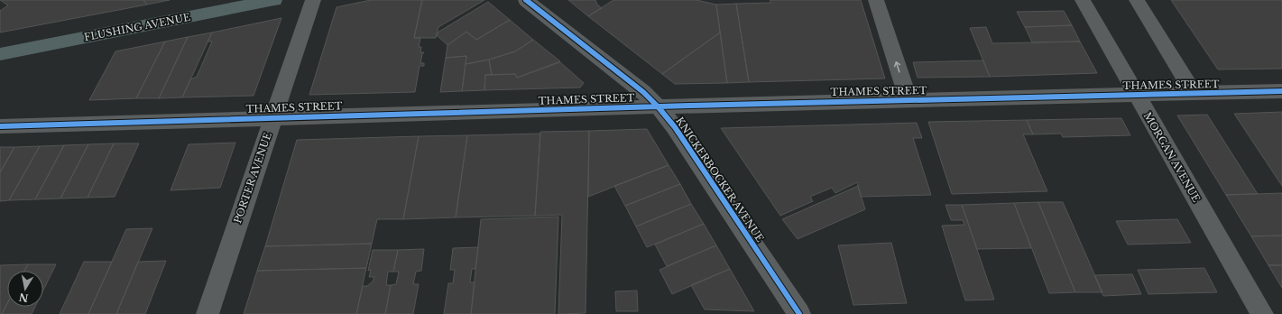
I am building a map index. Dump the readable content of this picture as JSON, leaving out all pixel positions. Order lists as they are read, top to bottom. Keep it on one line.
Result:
{"streets":{"main road":["FLUSHING AVENUE"],"street":["THAMES STREET","MORGAN AVENUE","PORTER AVENUE","KNICKERBOCKER AVENUE"]},"crossings":[["THAMES STREET","MORGAN AVENUE"],["THAMES STREET","PORTER AVENUE"],["THAMES STREET","KNICKERBOCKER AVENUE"]],"north":"bottom"}
